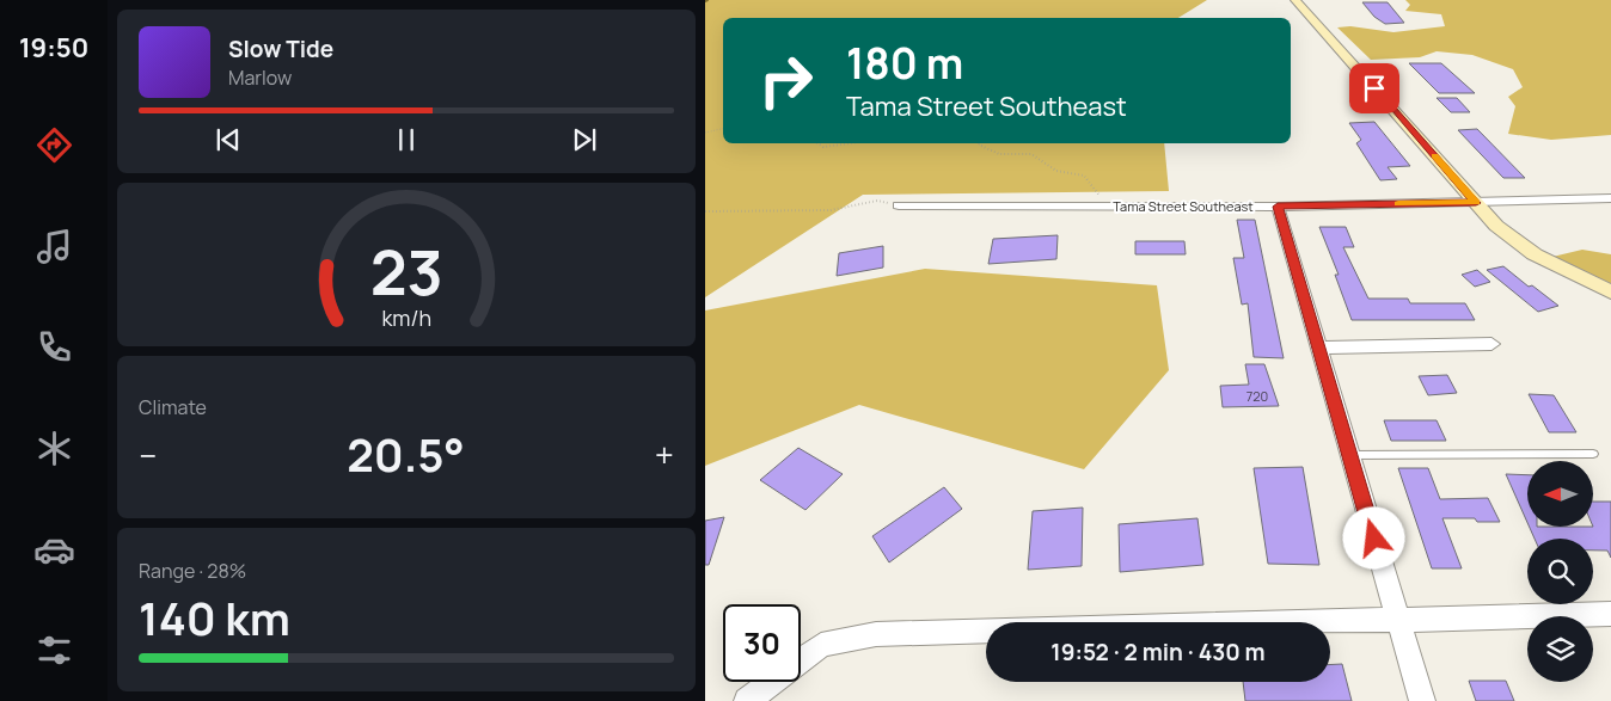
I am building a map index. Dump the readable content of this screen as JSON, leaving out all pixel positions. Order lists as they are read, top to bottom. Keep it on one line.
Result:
{"streets":{"street":["Tama Street Southeast"]},"house_numbers":["720"],"north":"left","page":{"tabs":"19:50","turn":["180 m","Tama Street Southeast"],"song":["Slow Tide","Marlow"],"tile":["Climate",["Range · 28%","140 km"]],"heat":["−","20.5°","+"],"limit":"30","trip":"19:52 · 2 min · 430 m","gauge":["23","km/h"]}}
